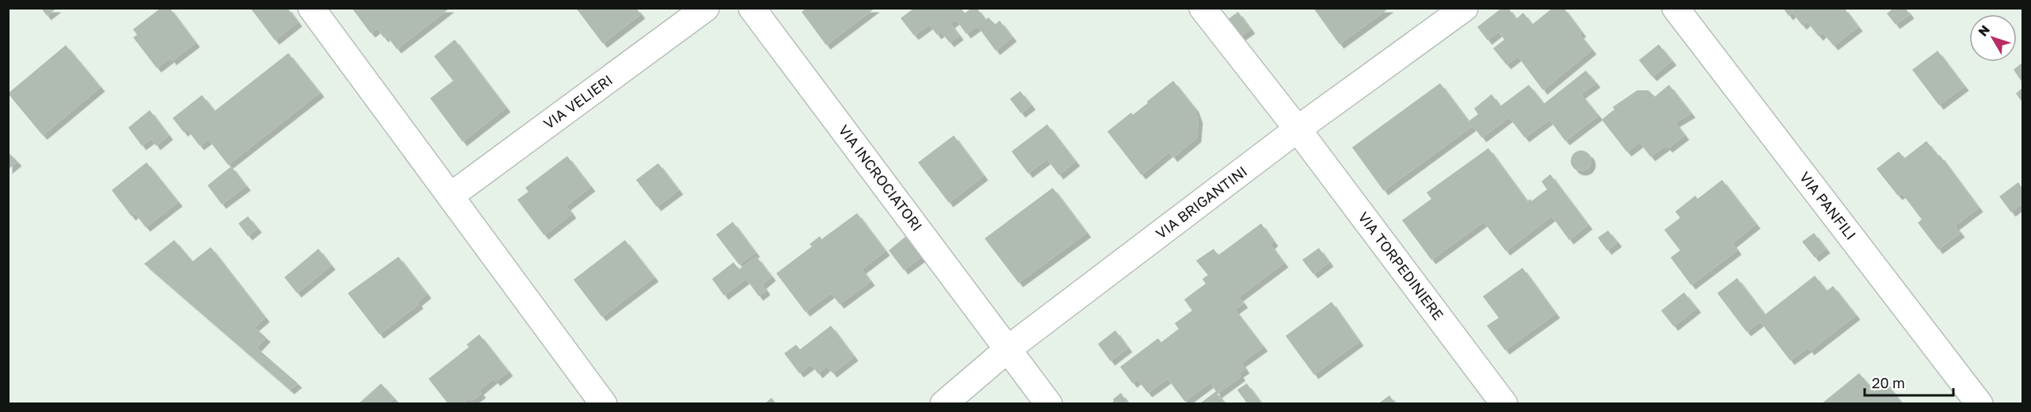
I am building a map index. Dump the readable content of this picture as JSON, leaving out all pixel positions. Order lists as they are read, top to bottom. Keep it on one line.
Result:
{"streets":{"street":["VIA VELIERI","VIA INCROCIATORI","VIA BRIGANTINI","VIA PANFILI","VIA TORPEDINIERE"]},"crossings":[["VIA INCROCIATORI","VIA BRIGANTINI"],["VIA BRIGANTINI","VIA TORPEDINIERE"]],"scale_bar":"20 m","north":"top left"}
